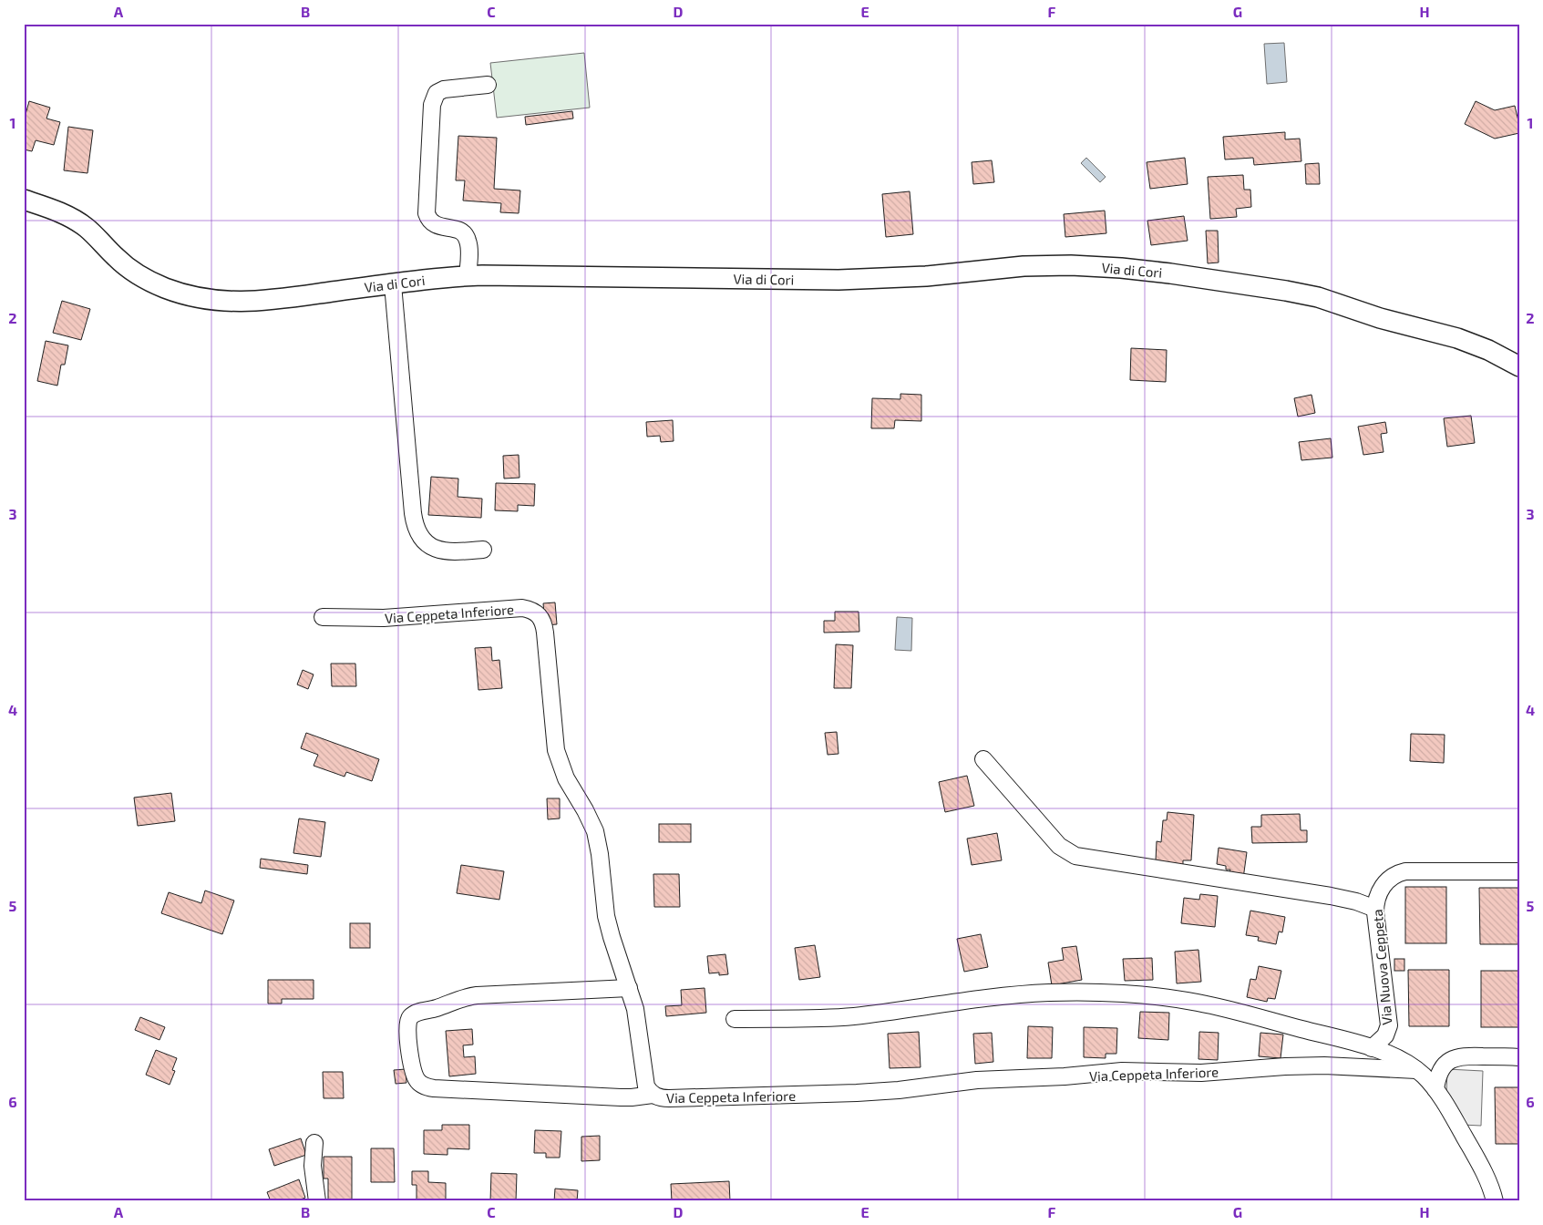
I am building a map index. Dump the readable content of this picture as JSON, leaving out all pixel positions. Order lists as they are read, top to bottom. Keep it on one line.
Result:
{"streets":{"main road":["Via di Cori"],"street":["Via Ceppeta Inferiore","Via Nuova Ceppeta"]},"grid":{"columns":["A","B","C","D","E","F","G","H"],"rows":["1","2","3","4","5","6"]}}
